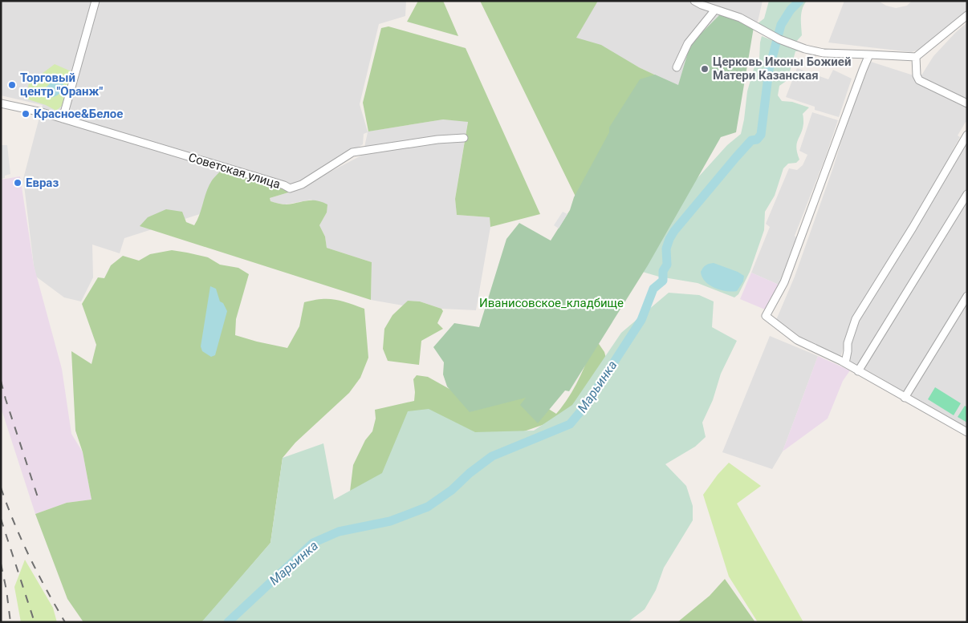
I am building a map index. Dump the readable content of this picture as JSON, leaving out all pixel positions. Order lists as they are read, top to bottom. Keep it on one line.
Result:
{"streets":{"street":["Советская улица"]},"water":["Марьинка"],"parks":["Иванисовское_кладбище"],"places":["Церковь Иконы Божией Матери Казанская","Торговый центр \"Оранж\"","Красное&Белое","Евраз"]}
